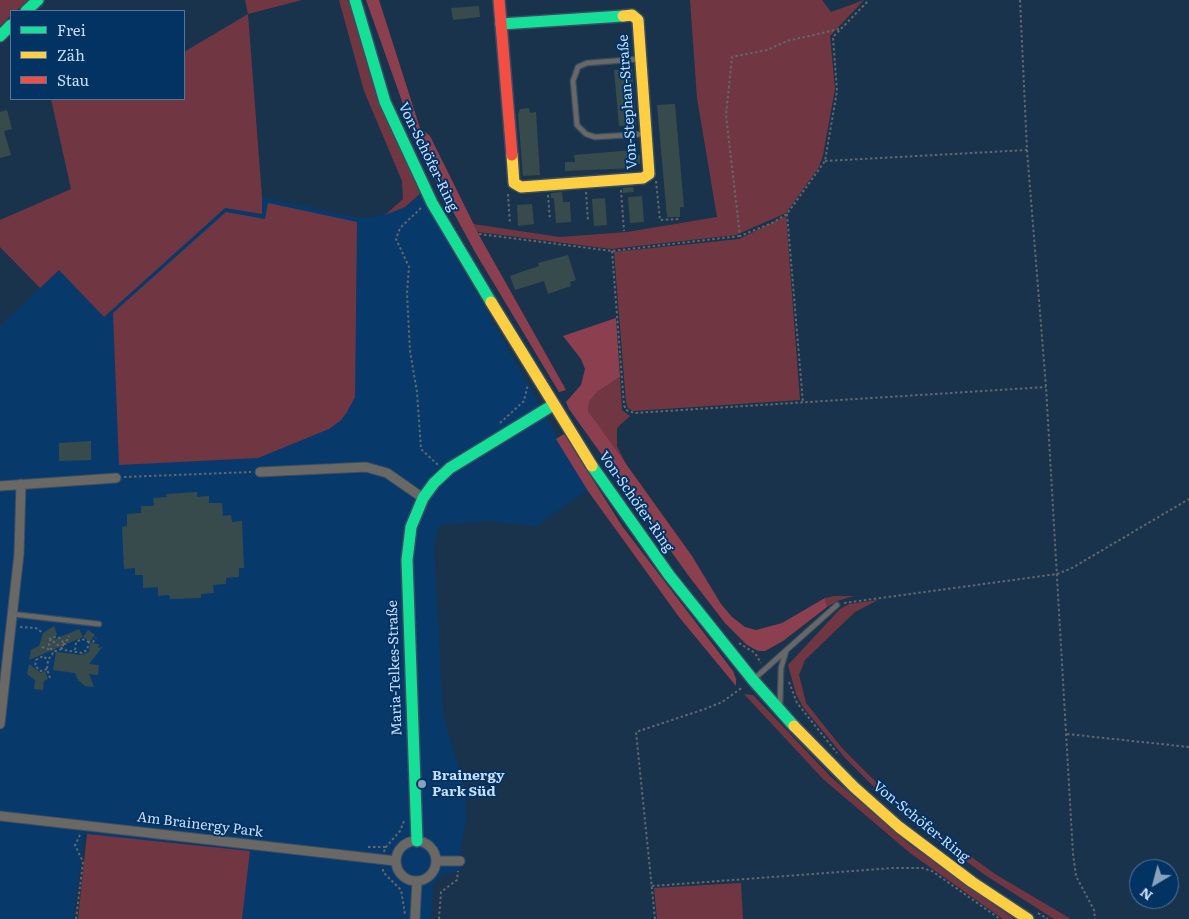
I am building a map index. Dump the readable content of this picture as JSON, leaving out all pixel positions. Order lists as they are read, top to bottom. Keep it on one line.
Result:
{"streets":{"main road":["Von-Stephan-Straße","Von-Schöfer-Ring","Maria-Telkes-Straße"],"street":["Am Brainergy Park"]},"crossings":[["Von-Schöfer-Ring","Maria-Telkes-Straße"],["Maria-Telkes-Straße","Am Brainergy Park"]],"places":["Brainergy Park Süd"],"legend":["Frei","Zäh","Stau"],"north":"bottom left"}
